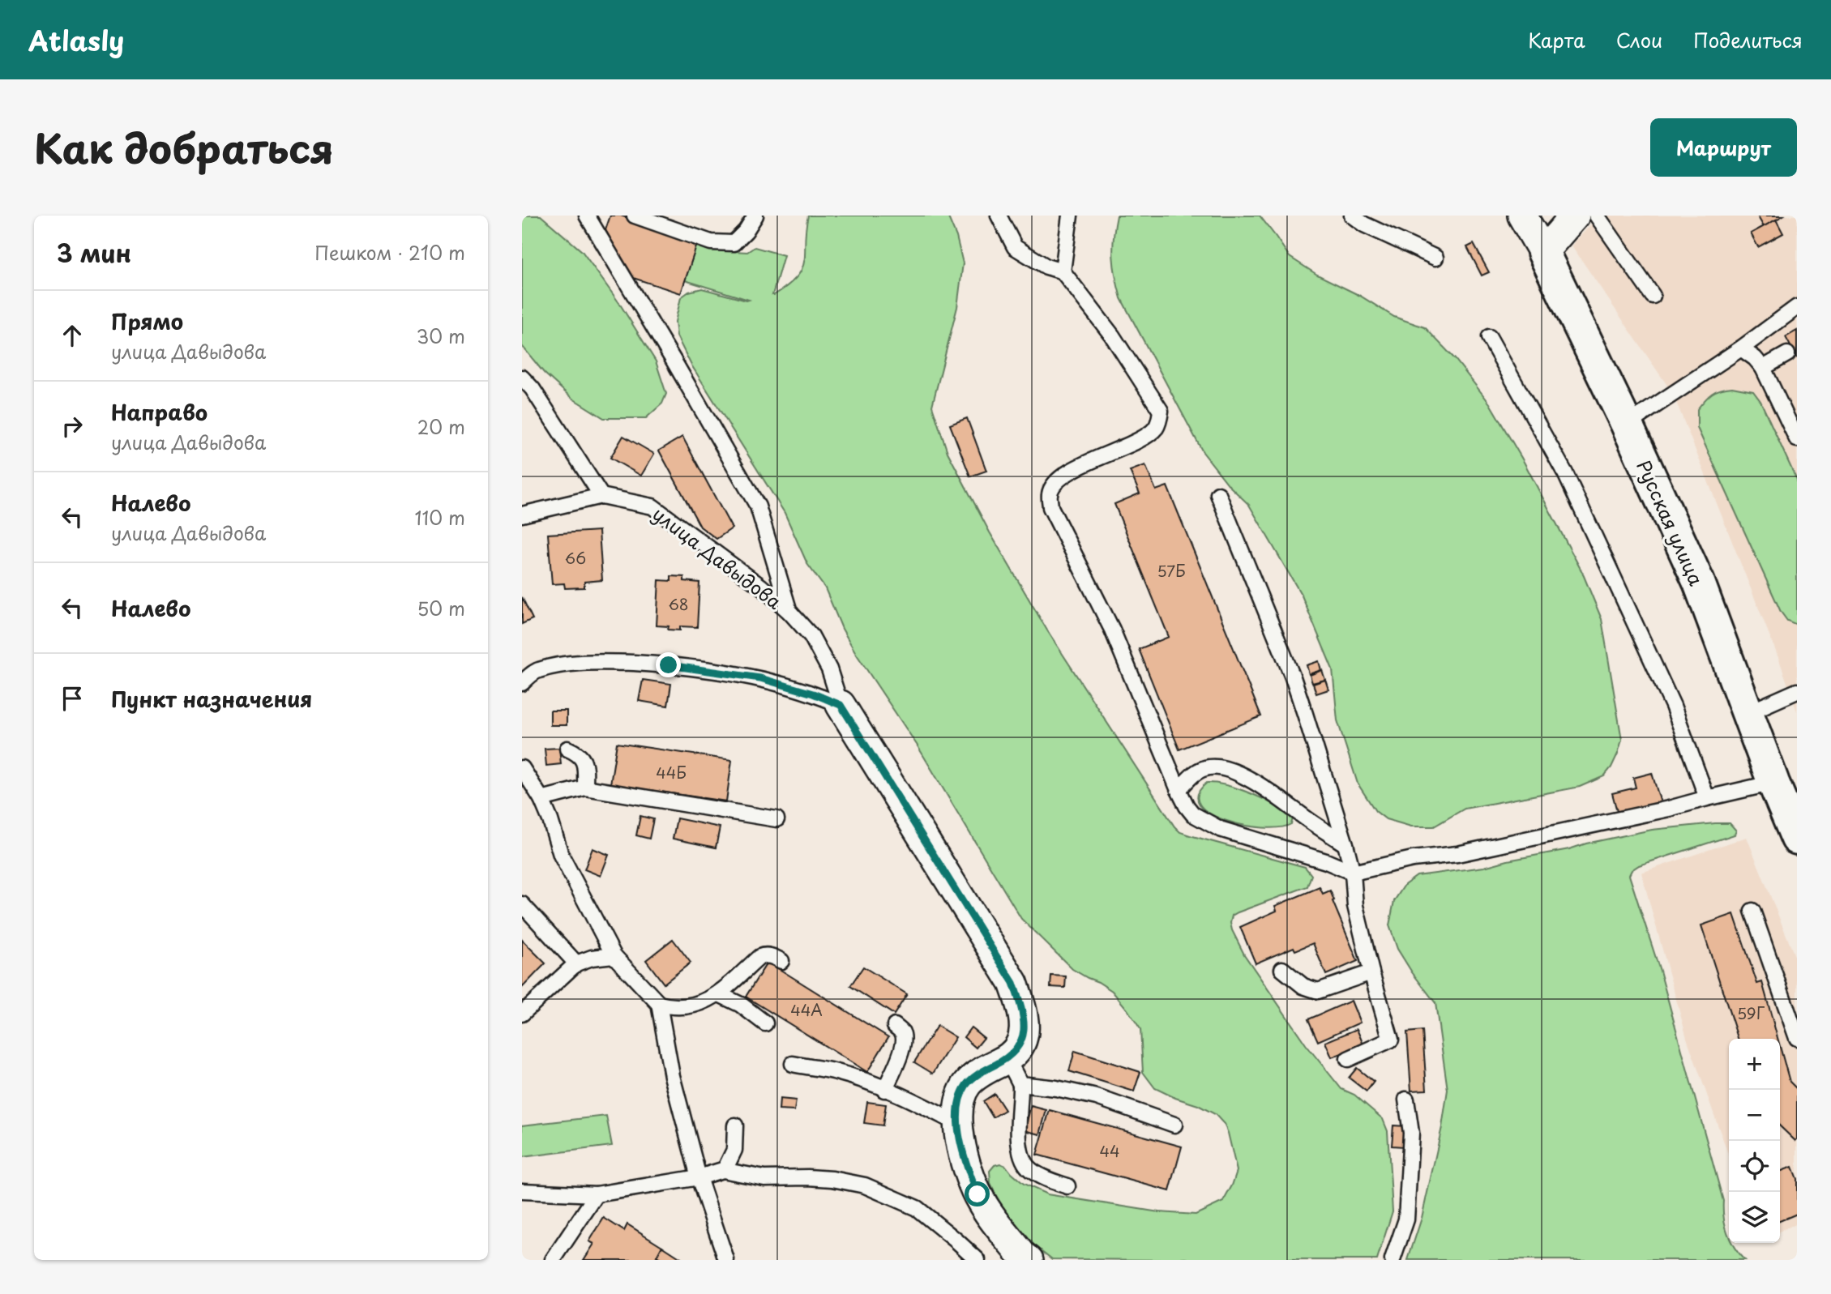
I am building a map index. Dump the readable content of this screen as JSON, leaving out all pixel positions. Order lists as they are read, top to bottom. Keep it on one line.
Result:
{"streets":{"street":["Русская улица","улица Давыдова"]},"house_numbers":["66","57Б","68","44Б","44А","59Г","44"],"page":{"header":"Atlasly","nav":["Карта","Слои","Поделиться"],"title":"Как добраться","buttons":"Маршрут","heading":["3 мин","Пешком · 210 m"],"list":[["Прямо","улица Давыдова","30 m"],["Направо","улица Давыдова","20 m"],["Налево","улица Давыдова","110 m"],["Налево","50 m"],"Пункт назначения"],"map_buttons":["+","−"]}}
